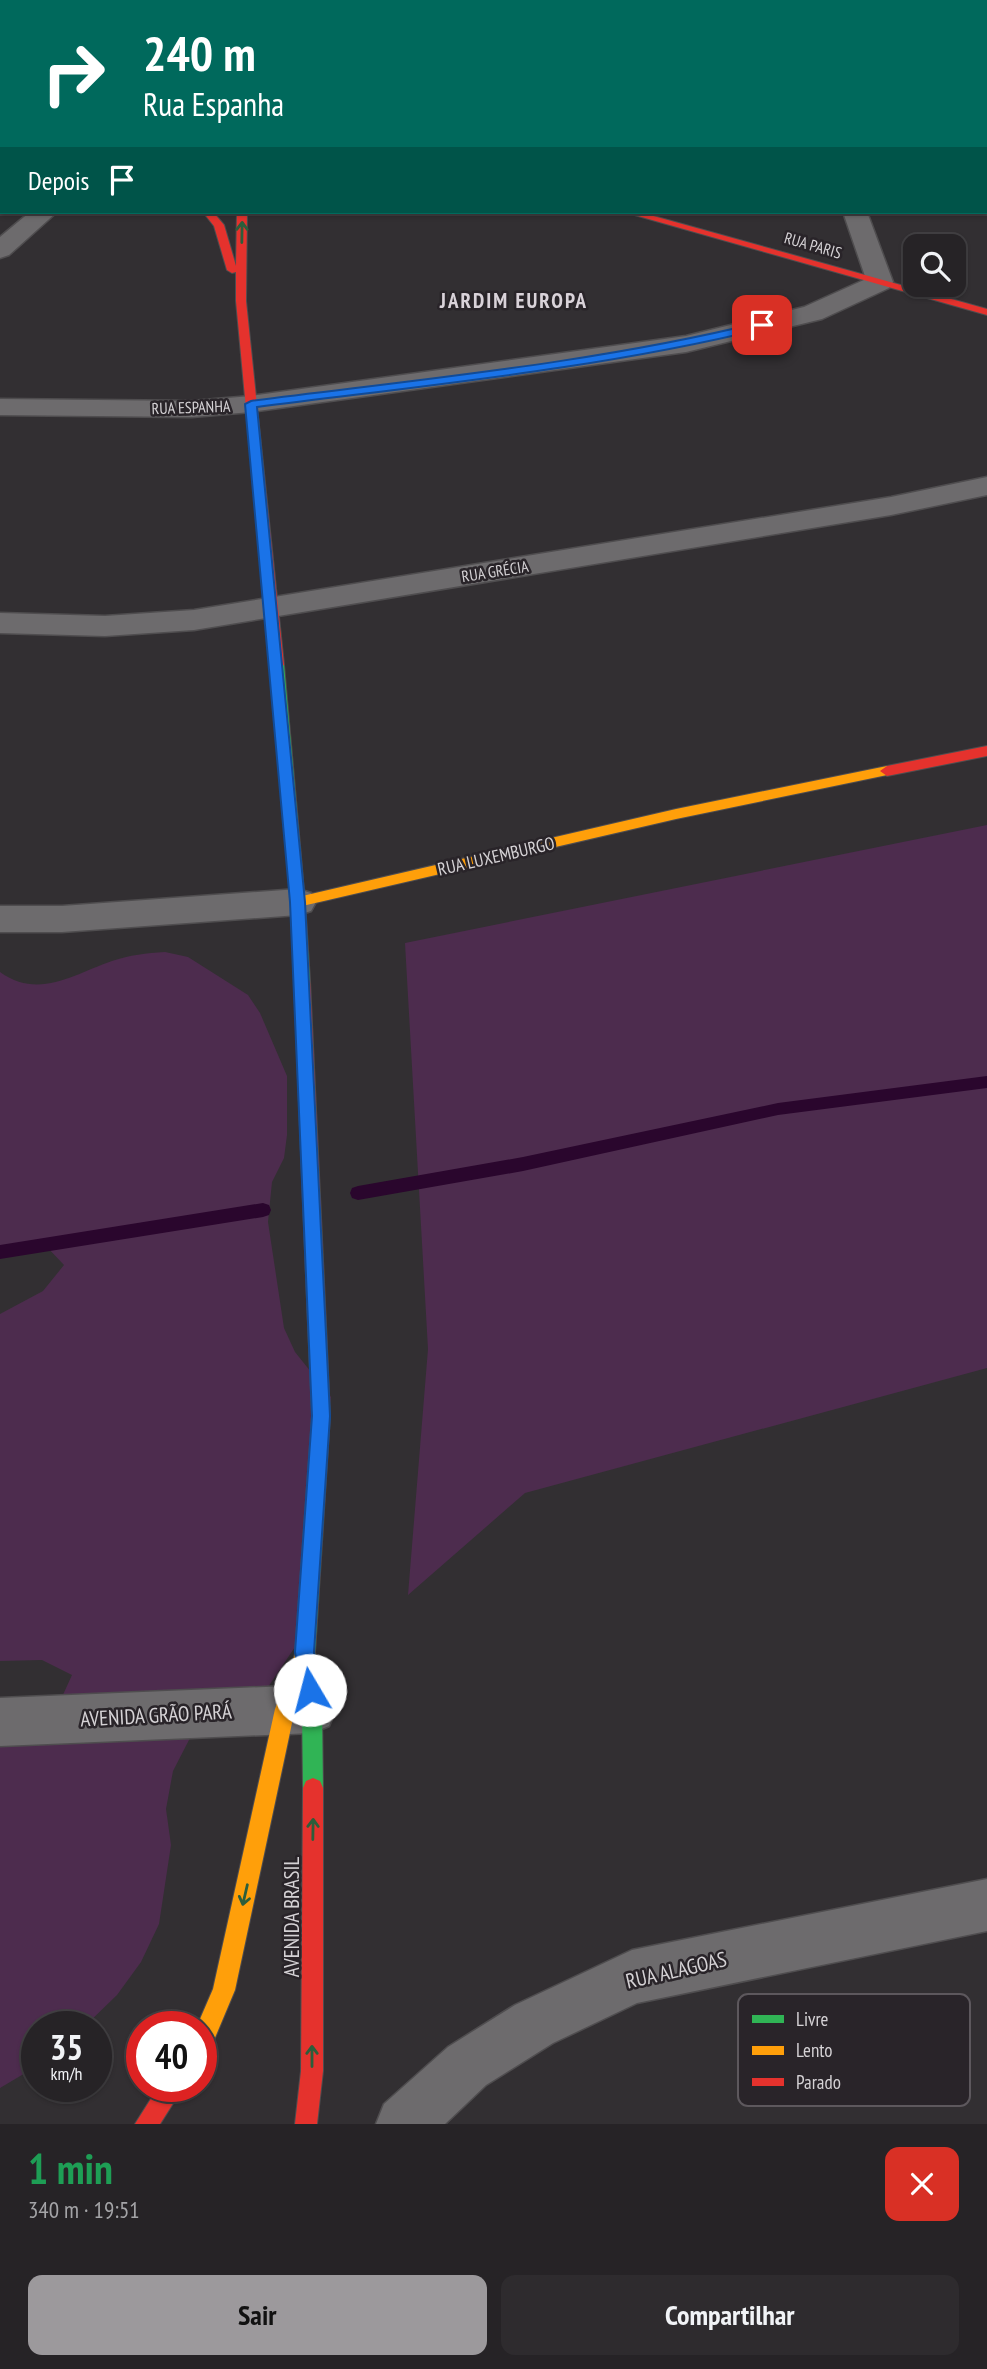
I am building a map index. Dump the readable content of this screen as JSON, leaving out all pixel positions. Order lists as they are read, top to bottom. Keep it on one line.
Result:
{"streets":{"street":["RUA PARIS","RUA ESPANHA","RUA GRÉCIA","RUA LUXEMBURGO","AVENIDA GRÃO PARÁ","AVENIDA BRASIL","RUA ALAGOAS"]},"crossings":[["RUA PARIS","RUA ESPANHA"],["AVENIDA GRÃO PARÁ","AVENIDA BRASIL"]],"districts":["JARDIM EUROPA"],"legend":["Livre","Lento","Parado"],"page":{"turn":["240 m","Rua Espanha"],"then":"Depois","speed":"35 km/h","limit":"40","heading":["1 min","340 m · 19:51"],"buttons":["Sair","Compartilhar"]}}
